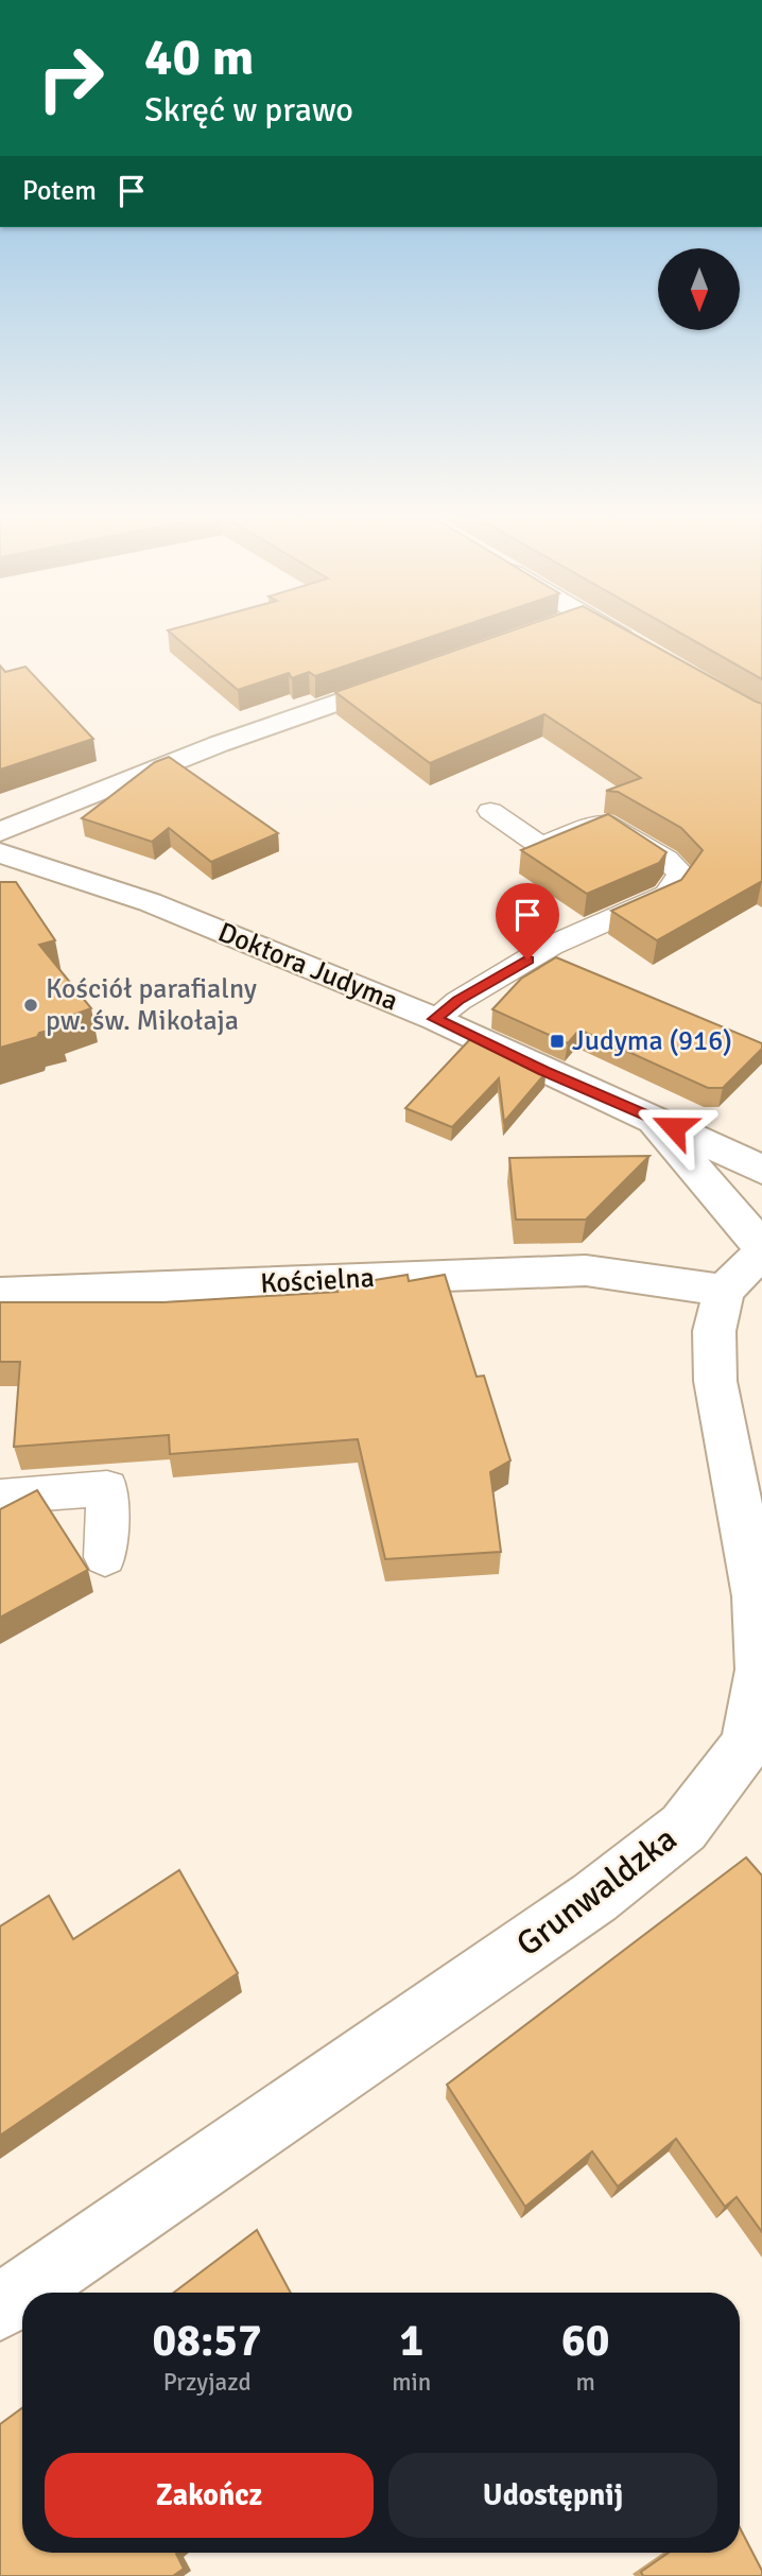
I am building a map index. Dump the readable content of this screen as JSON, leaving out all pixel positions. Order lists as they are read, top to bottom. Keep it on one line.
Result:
{"streets":{"street":["Doktora Judyma","Kościelna","Grunwaldzka"]},"crossings":[["Kościelna","Grunwaldzka"]],"places":{"other":["Kościół parafialny pw. św. Mikołaja"],"transit":["Judyma (916)"]},"north":"bottom","page":{"turn":["40 m","Skręć w prawo"],"then":"Potem","eta":["08:57","Przyjazd","1","min","60","m"],"buttons":["Zakończ","Udostępnij"]}}
